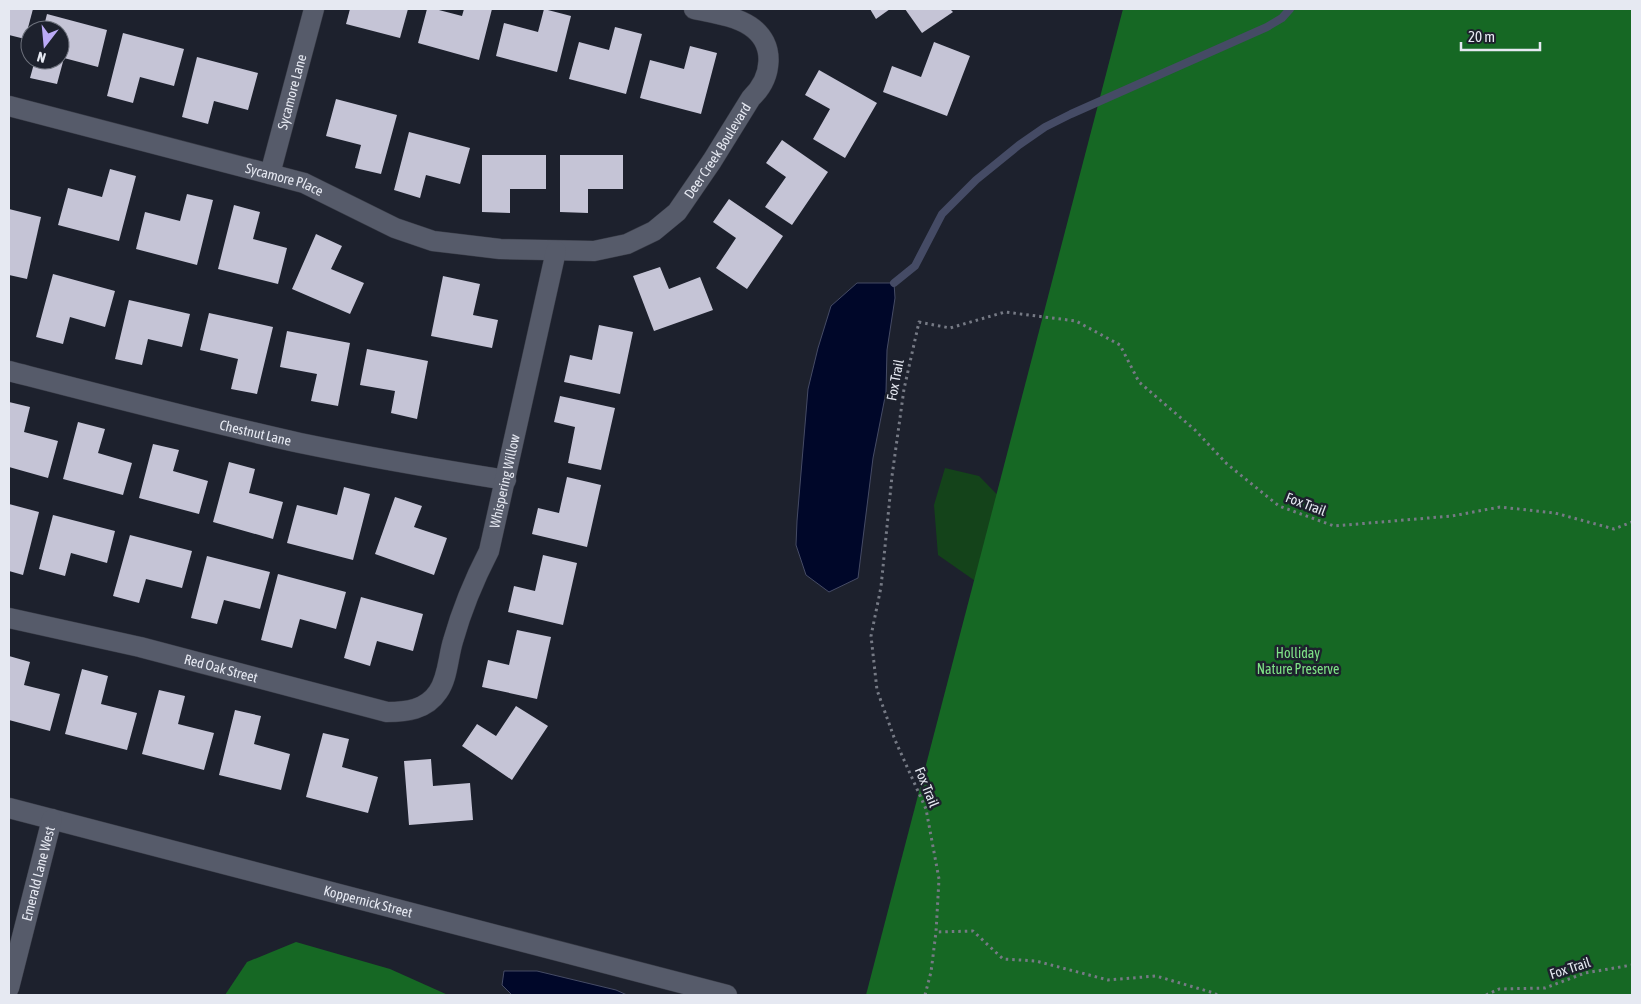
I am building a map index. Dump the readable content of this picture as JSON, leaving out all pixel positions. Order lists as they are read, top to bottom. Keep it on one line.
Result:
{"streets":{"street":["Sycamore Lane","Deer Creek Boulevard","Sycamore Place","Chestnut Lane","Whispering Willow","Red Oak Street","Emerald Lane West","Koppernick Street"],"path":["Fox Trail"]},"crossings":[["Sycamore Lane","Sycamore Place"],["Deer Creek Boulevard","Sycamore Place"],["Deer Creek Boulevard","Whispering Willow"],["Sycamore Place","Whispering Willow"],["Chestnut Lane","Whispering Willow"],["Whispering Willow","Red Oak Street"],["Emerald Lane West","Koppernick Street"]],"parks":["Holliday Nature Preserve"],"scale_bar":"20 m","north":"bottom"}
